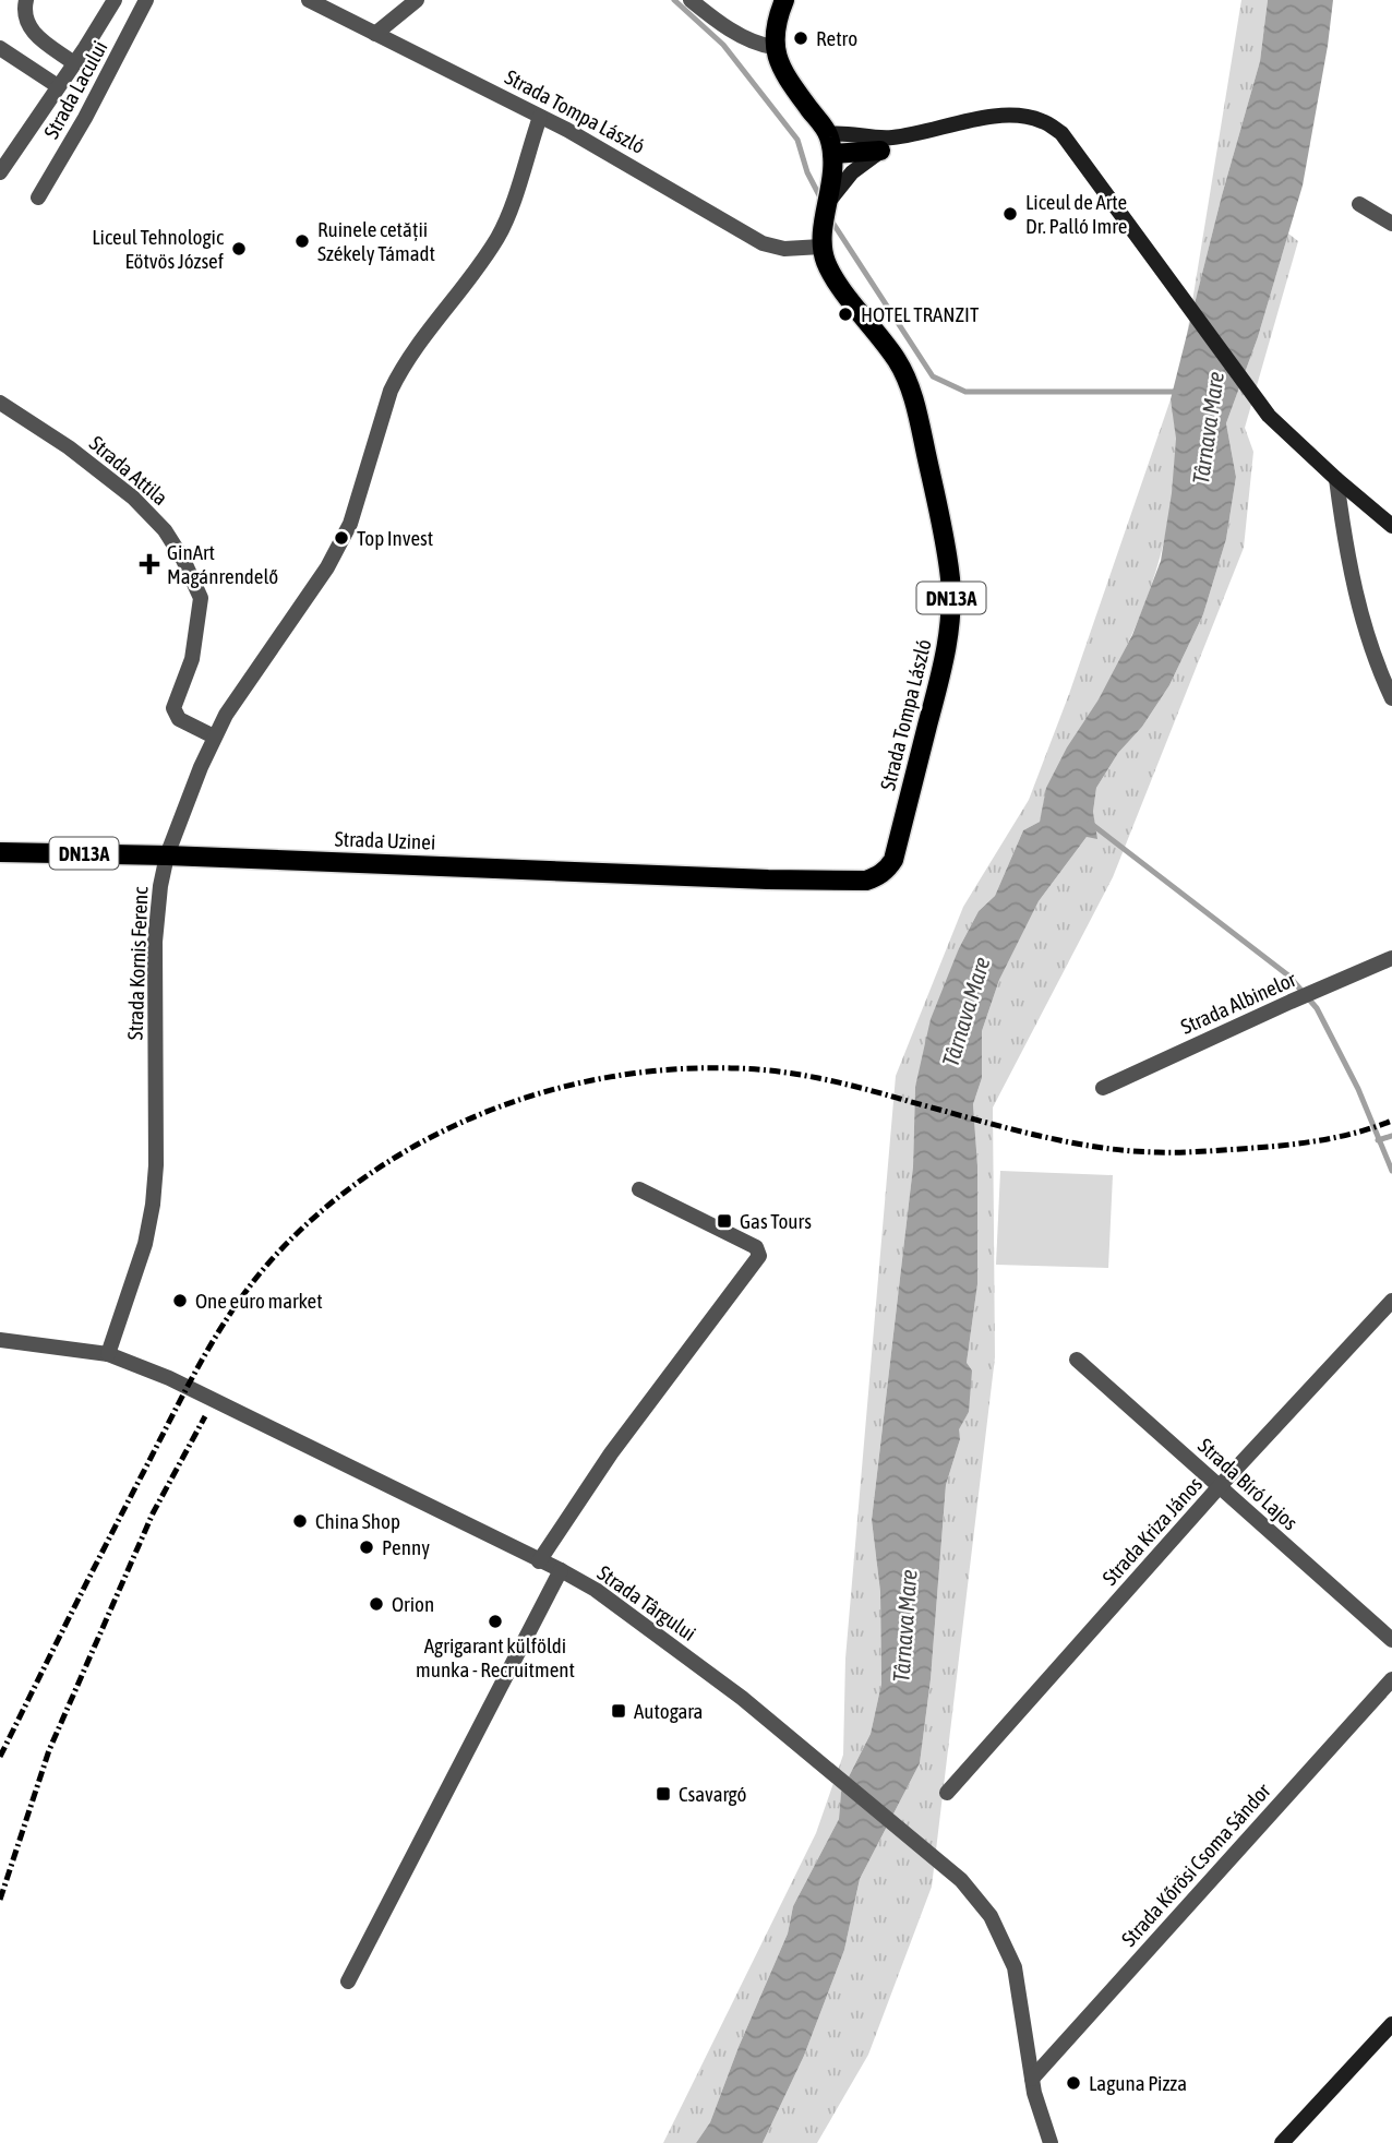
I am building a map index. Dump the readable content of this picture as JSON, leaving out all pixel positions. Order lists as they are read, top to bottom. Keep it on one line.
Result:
{"streets":{"main road":["Strada Tompa László","DN13A","Strada Uzinei"],"street":["Strada Lacului","Strada Attila","Strada Kornis Ferenc","Strada Albinelor","Strada Bíró Lajos","Strada Kriza János","Strada Târgului","Strada Kőrösi Csoma Sándor"]},"crossings":[["Strada Tompa László","Strada Uzinei"],["Strada Tompa László","Strada Kornis Ferenc"],["Strada Attila","Strada Kornis Ferenc"],["Strada Uzinei","Strada Kornis Ferenc"],["Strada Kornis Ferenc","Strada Târgului"],["Strada Bíró Lajos","Strada Kriza János"],["Strada Târgului","Strada Kőrösi Csoma Sándor"]],"water":["Târnava Mare"],"places":{"other":["Retro","Liceul de Arte Dr. Palló Imre","Ruinele cetății Székely Támadt","Liceul Tehnologic Eötvös József","HOTEL TRANZIT","Top Invest","One euro market","China Shop","Penny","Orion","Agrigarant külföldi munka - Recruitment","Laguna Pizza"],"health":["GinArt Magánrendelő"],"transit":["Gas Tours","Autogara","Csavargó"]}}
